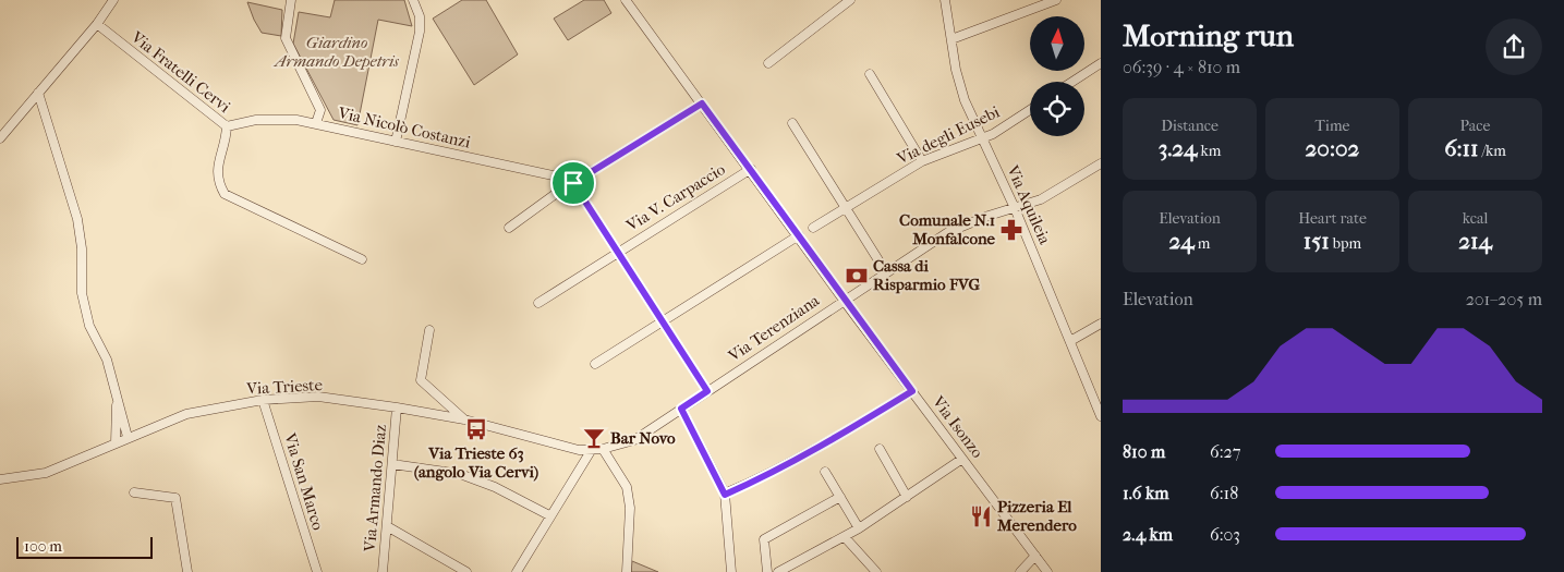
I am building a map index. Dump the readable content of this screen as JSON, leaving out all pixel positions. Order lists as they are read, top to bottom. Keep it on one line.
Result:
{"streets":{"street":["Via Fratelli Cervi","Via Nicolò Costanzi","Via degli Eusebi","Via V. Carpaccio","Via Aquileia","Via Terenziana","Via Trieste","Via Isonzo","Via San Marco","Via Armando Diaz"]},"crossings":[["Via Fratelli Cervi","Via Nicolò Costanzi"],["Via degli Eusebi","Via Aquileia"],["Via V. Carpaccio","Via Isonzo"],["Via Aquileia","Via Terenziana"],["Via Terenziana","Via Trieste"],["Via Terenziana","Via Isonzo"],["Via Trieste","Via San Marco"],["Via Trieste","Via Armando Diaz"]],"parks":["Giardino Armando Depetris"],"places":{"pharmacy":["Comunale N.1 Monfalcone"],"bank":["Cassa di Risparmio FVG"],"bus stop":["Via Trieste 63 (angolo Via Cervi)"],"bar":["Bar Novo"],"restaurant":["Pizzeria El Merendero"]},"scale_bar":"100 m","north":"top","page":{"heading":["Morning run","06:39 · 4 × 810 m"],"stats":[["Distance","3.24 km"],["Time","20:02"],["Pace","6:11 /km"],["Elevation","24 m"],["Heart rate","151 bpm"],["kcal","214"]],"chart":["Elevation","201–205 m"],"list":[{"name":"810 m","note":"6:27"},{"name":"1.6 km","note":"6:18"},{"name":"2.4 km","note":"6:03"}],"scale":"100 m"}}
